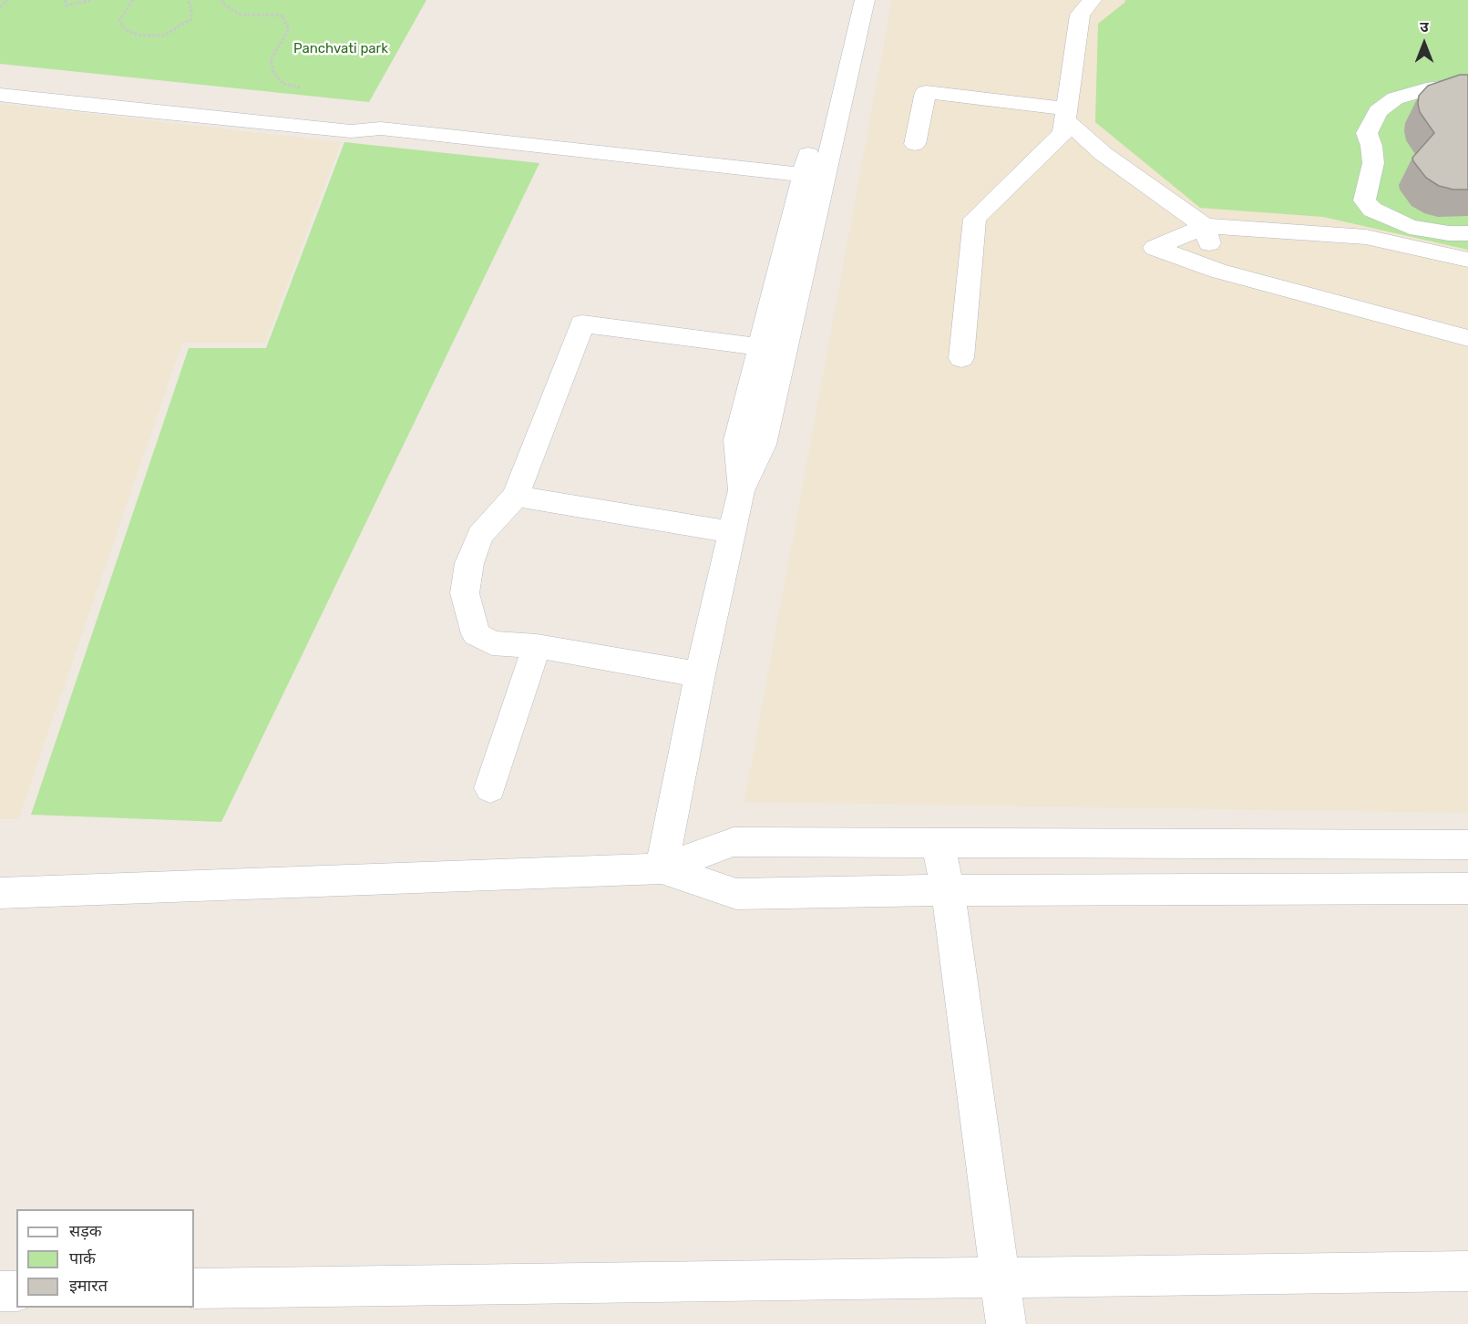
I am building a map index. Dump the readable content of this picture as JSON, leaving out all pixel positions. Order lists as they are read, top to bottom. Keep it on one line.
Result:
{"parks":["Panchvati park"],"legend":["सड़क","पार्क","इमारत"],"north":"top"}
